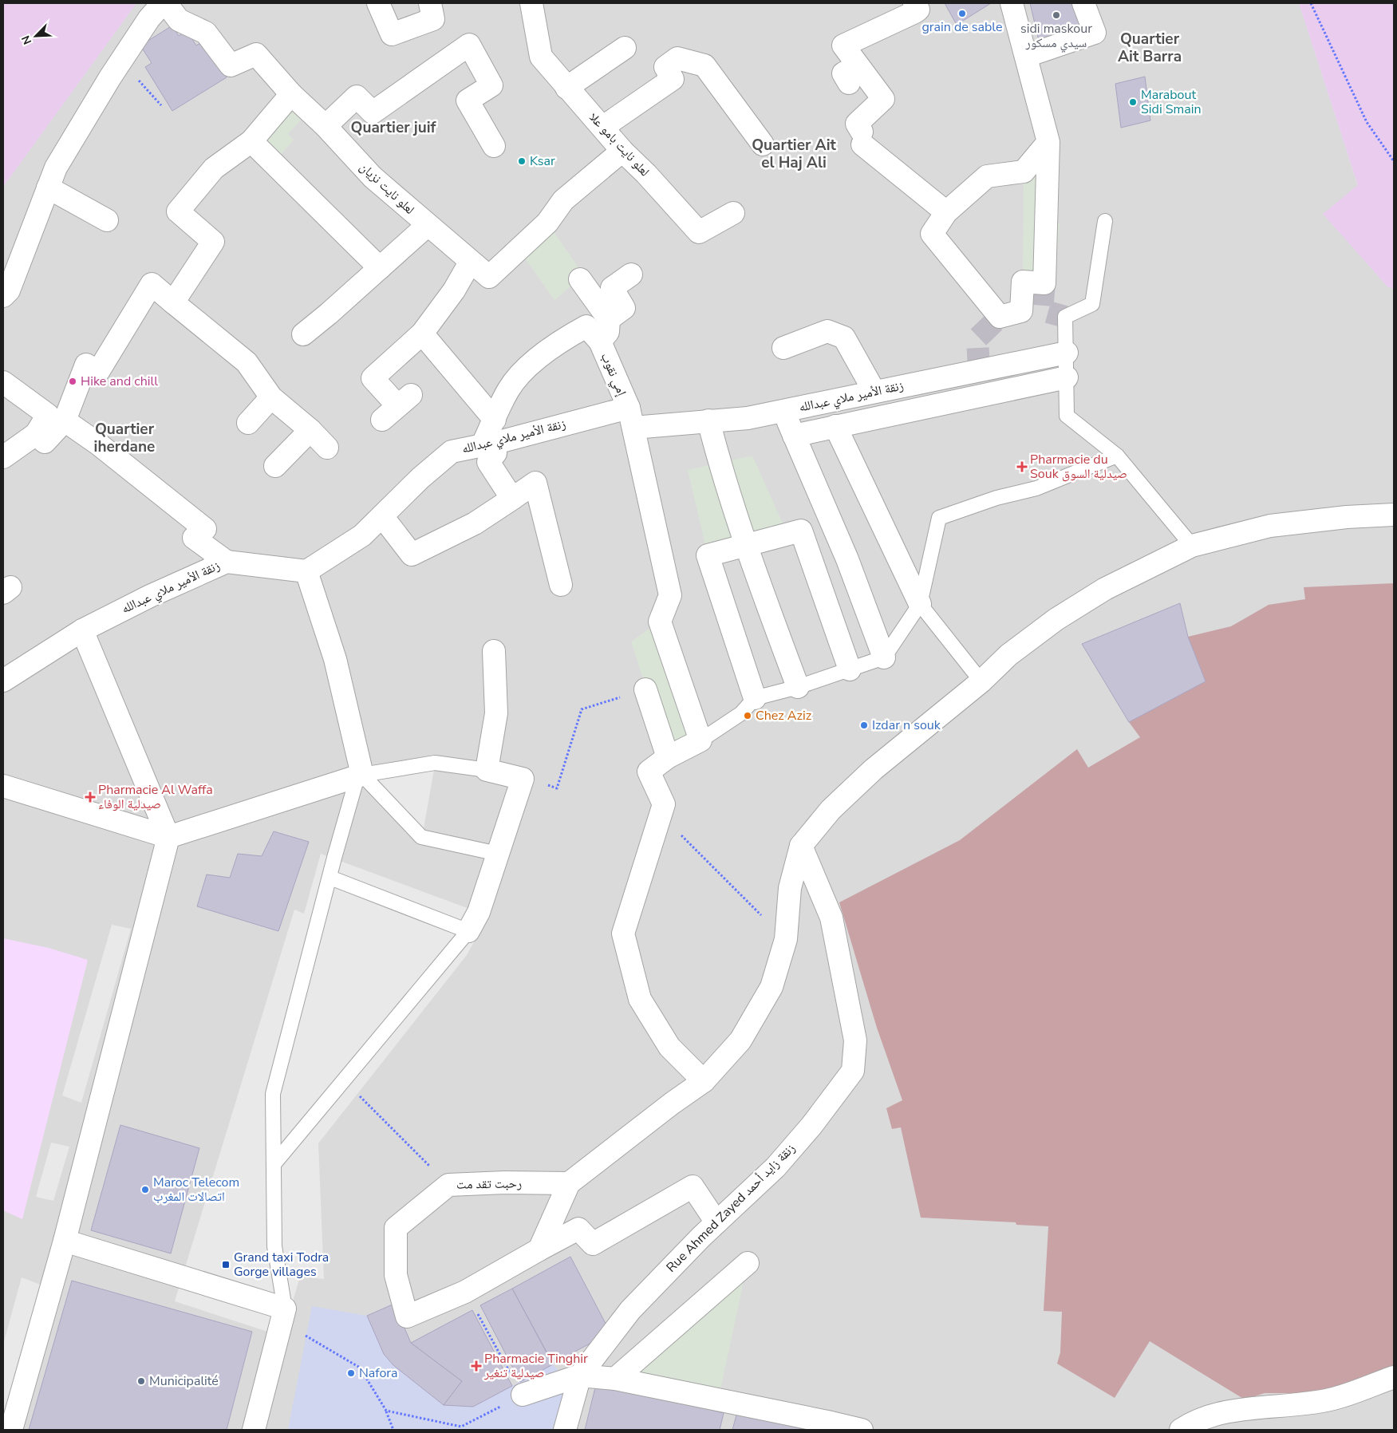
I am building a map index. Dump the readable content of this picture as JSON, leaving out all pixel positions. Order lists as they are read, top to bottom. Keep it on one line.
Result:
{"streets":{"street":["لعلو نايت بامو علا","لعلو نايت نزيان","إمي نقوب","زنقة الأمير ملاي عبدالله","رحبت تقد مت","Rue Ahmed Zayed زنقة زايد أحمد"]},"crossings":[["لعلو نايت بامو علا","لعلو نايت نزيان"],["إمي نقوب","زنقة الأمير ملاي عبدالله"],["رحبت تقد مت","Rue Ahmed Zayed زنقة زايد أحمد"]],"districts":["Quartier Ait Barra","Quartier juif","Quartier Ait el Haj Ali","Quartier iherdane"],"places":{"other":["grain de sable","sidi maskour سيدي مسكور","Marabout Sidi Smain","Ksar","Hike and chill","Chez Aziz","Izdar n souk","Maroc Telecom اتصالات المغرب","Nafora","Municipalité"],"health":["Pharmacie du Souk صيدلية السوق","Pharmacie Al Waffa صيدلية الوفاء","Pharmacie Tinghir صيدلية تنغير"],"transit":["Grand taxi Todra Gorge villages"]},"north":"bottom left"}
